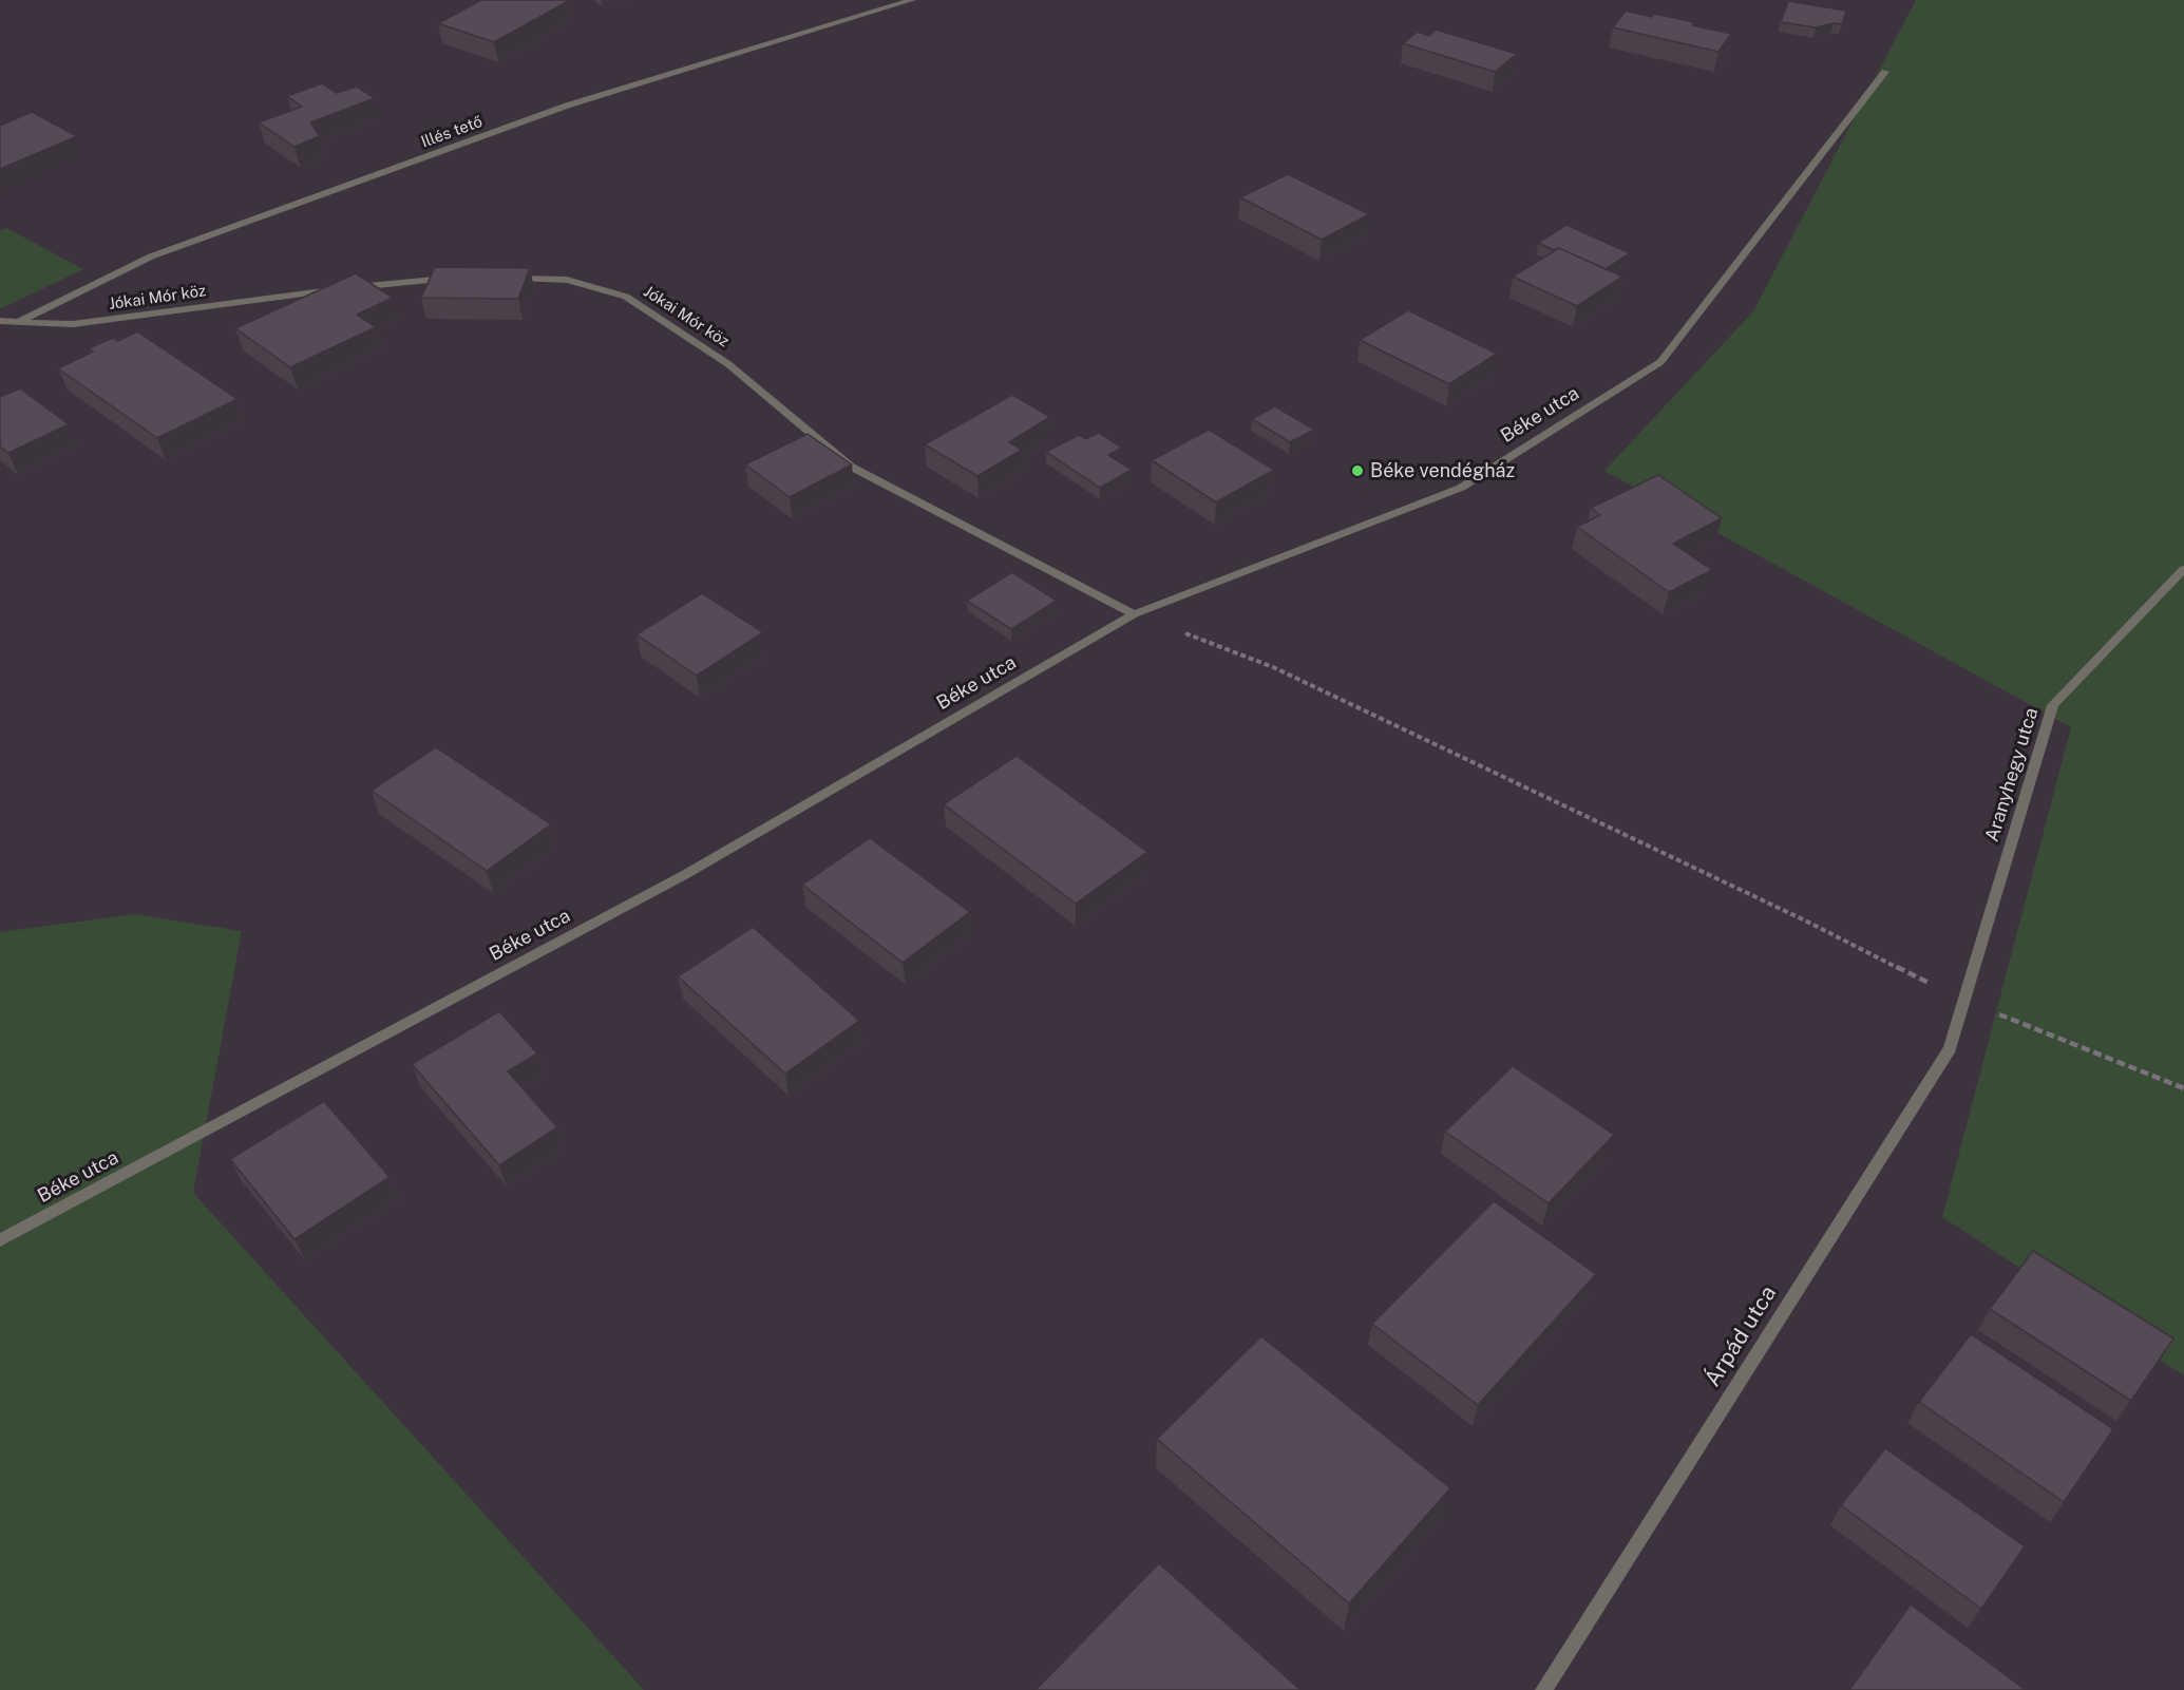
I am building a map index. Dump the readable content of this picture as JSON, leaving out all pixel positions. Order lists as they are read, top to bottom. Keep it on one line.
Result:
{"streets":{"street":["Illés tető","Jókai Mór köz","Béke utca","Aranyhegy utca","Árpád utca"]},"crossings":[["Illés tető","Jókai Mór köz"],["Jókai Mór köz","Béke utca"],["Aranyhegy utca","Árpád utca"]],"places":["Béke vendégház"]}
